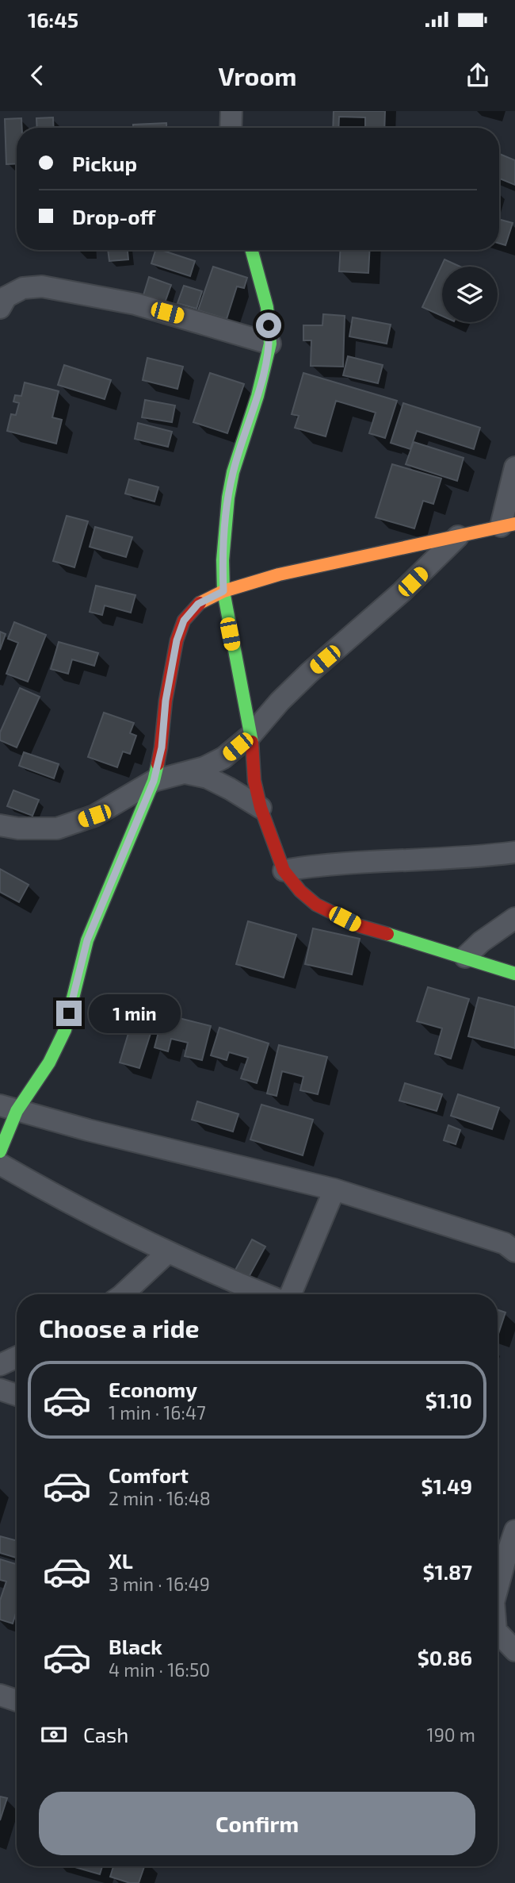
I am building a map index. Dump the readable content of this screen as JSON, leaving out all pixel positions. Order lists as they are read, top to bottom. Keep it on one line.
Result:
{"page":{"status":"16:45","header":"Vroom","banner":["Pickup","Drop-off"],"bubble":"1 min","heading":"Choose a ride","list":[{"name":"Economy","note":"1 min · 16:47","value":"$1.10"},{"name":"Comfort","note":"2 min · 16:48","value":"$1.49"},{"name":"XL","note":"3 min · 16:49","value":"$1.87"},{"name":"Black","note":"4 min · 16:50","value":"$0.86"}],"pay":["Cash","190 m"],"buttons":"Confirm"}}
